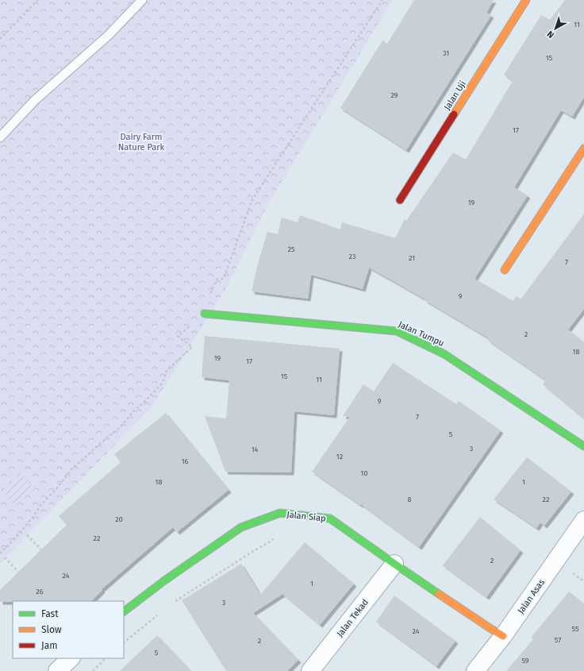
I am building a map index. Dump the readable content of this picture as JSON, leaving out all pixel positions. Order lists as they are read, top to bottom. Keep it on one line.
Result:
{"streets":{"street":["Jalan Uji","Jalan Tumpu","Jalan Siap","Jalan Asas","Jalan Tekad"]},"crossings":[["Jalan Siap","Jalan Asas"],["Jalan Siap","Jalan Tekad"]],"parks":["Dairy Farm Nature Park"],"house_numbers":["11","31","15","29","17","19","25","23","21","7","9","2","18","19","17","15","11","9","7","5","3","14","12","16","10","18","1","8","22","20","22","2","24","1","26","3","55","24","57","2","5","59"],"legend":["Fast","Slow","Jam"],"north":"bottom left"}
